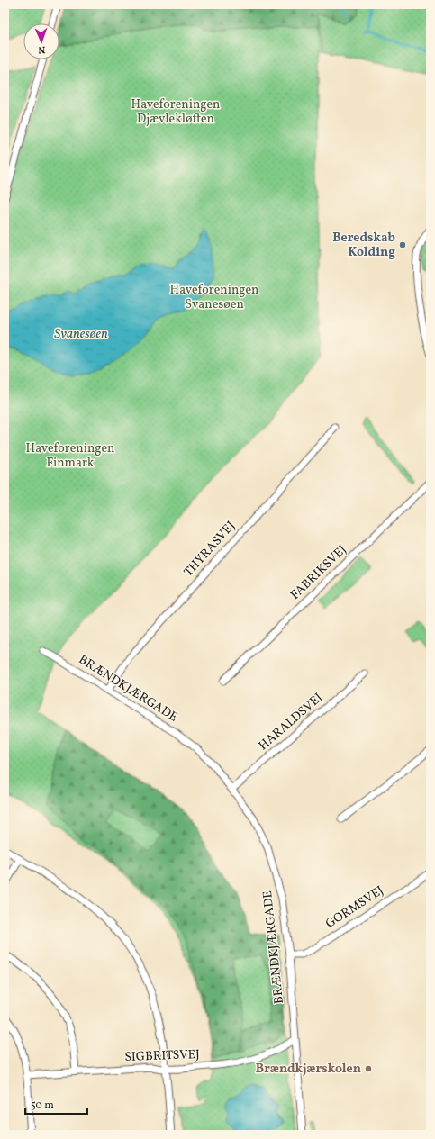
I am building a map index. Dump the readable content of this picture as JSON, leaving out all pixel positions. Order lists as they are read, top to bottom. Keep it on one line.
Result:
{"streets":{"street":["THYRASVEJ","FABRIKSVEJ","BRÆNDKJÆRGADE","HARALDSVEJ","GORMSVEJ","SIGBRITSVEJ"]},"crossings":[["THYRASVEJ","BRÆNDKJÆRGADE"],["BRÆNDKJÆRGADE","HARALDSVEJ"],["BRÆNDKJÆRGADE","GORMSVEJ"],["BRÆNDKJÆRGADE","SIGBRITSVEJ"]],"water":["Svanesøen"],"parks":["Haveforeningen Djævlekløften","Haveforeningen Svanesøen","Haveforeningen Finmark"],"places":["Beredskab Kolding","Brændkjærskolen"],"scale_bar":"50 m","north":"bottom"}
